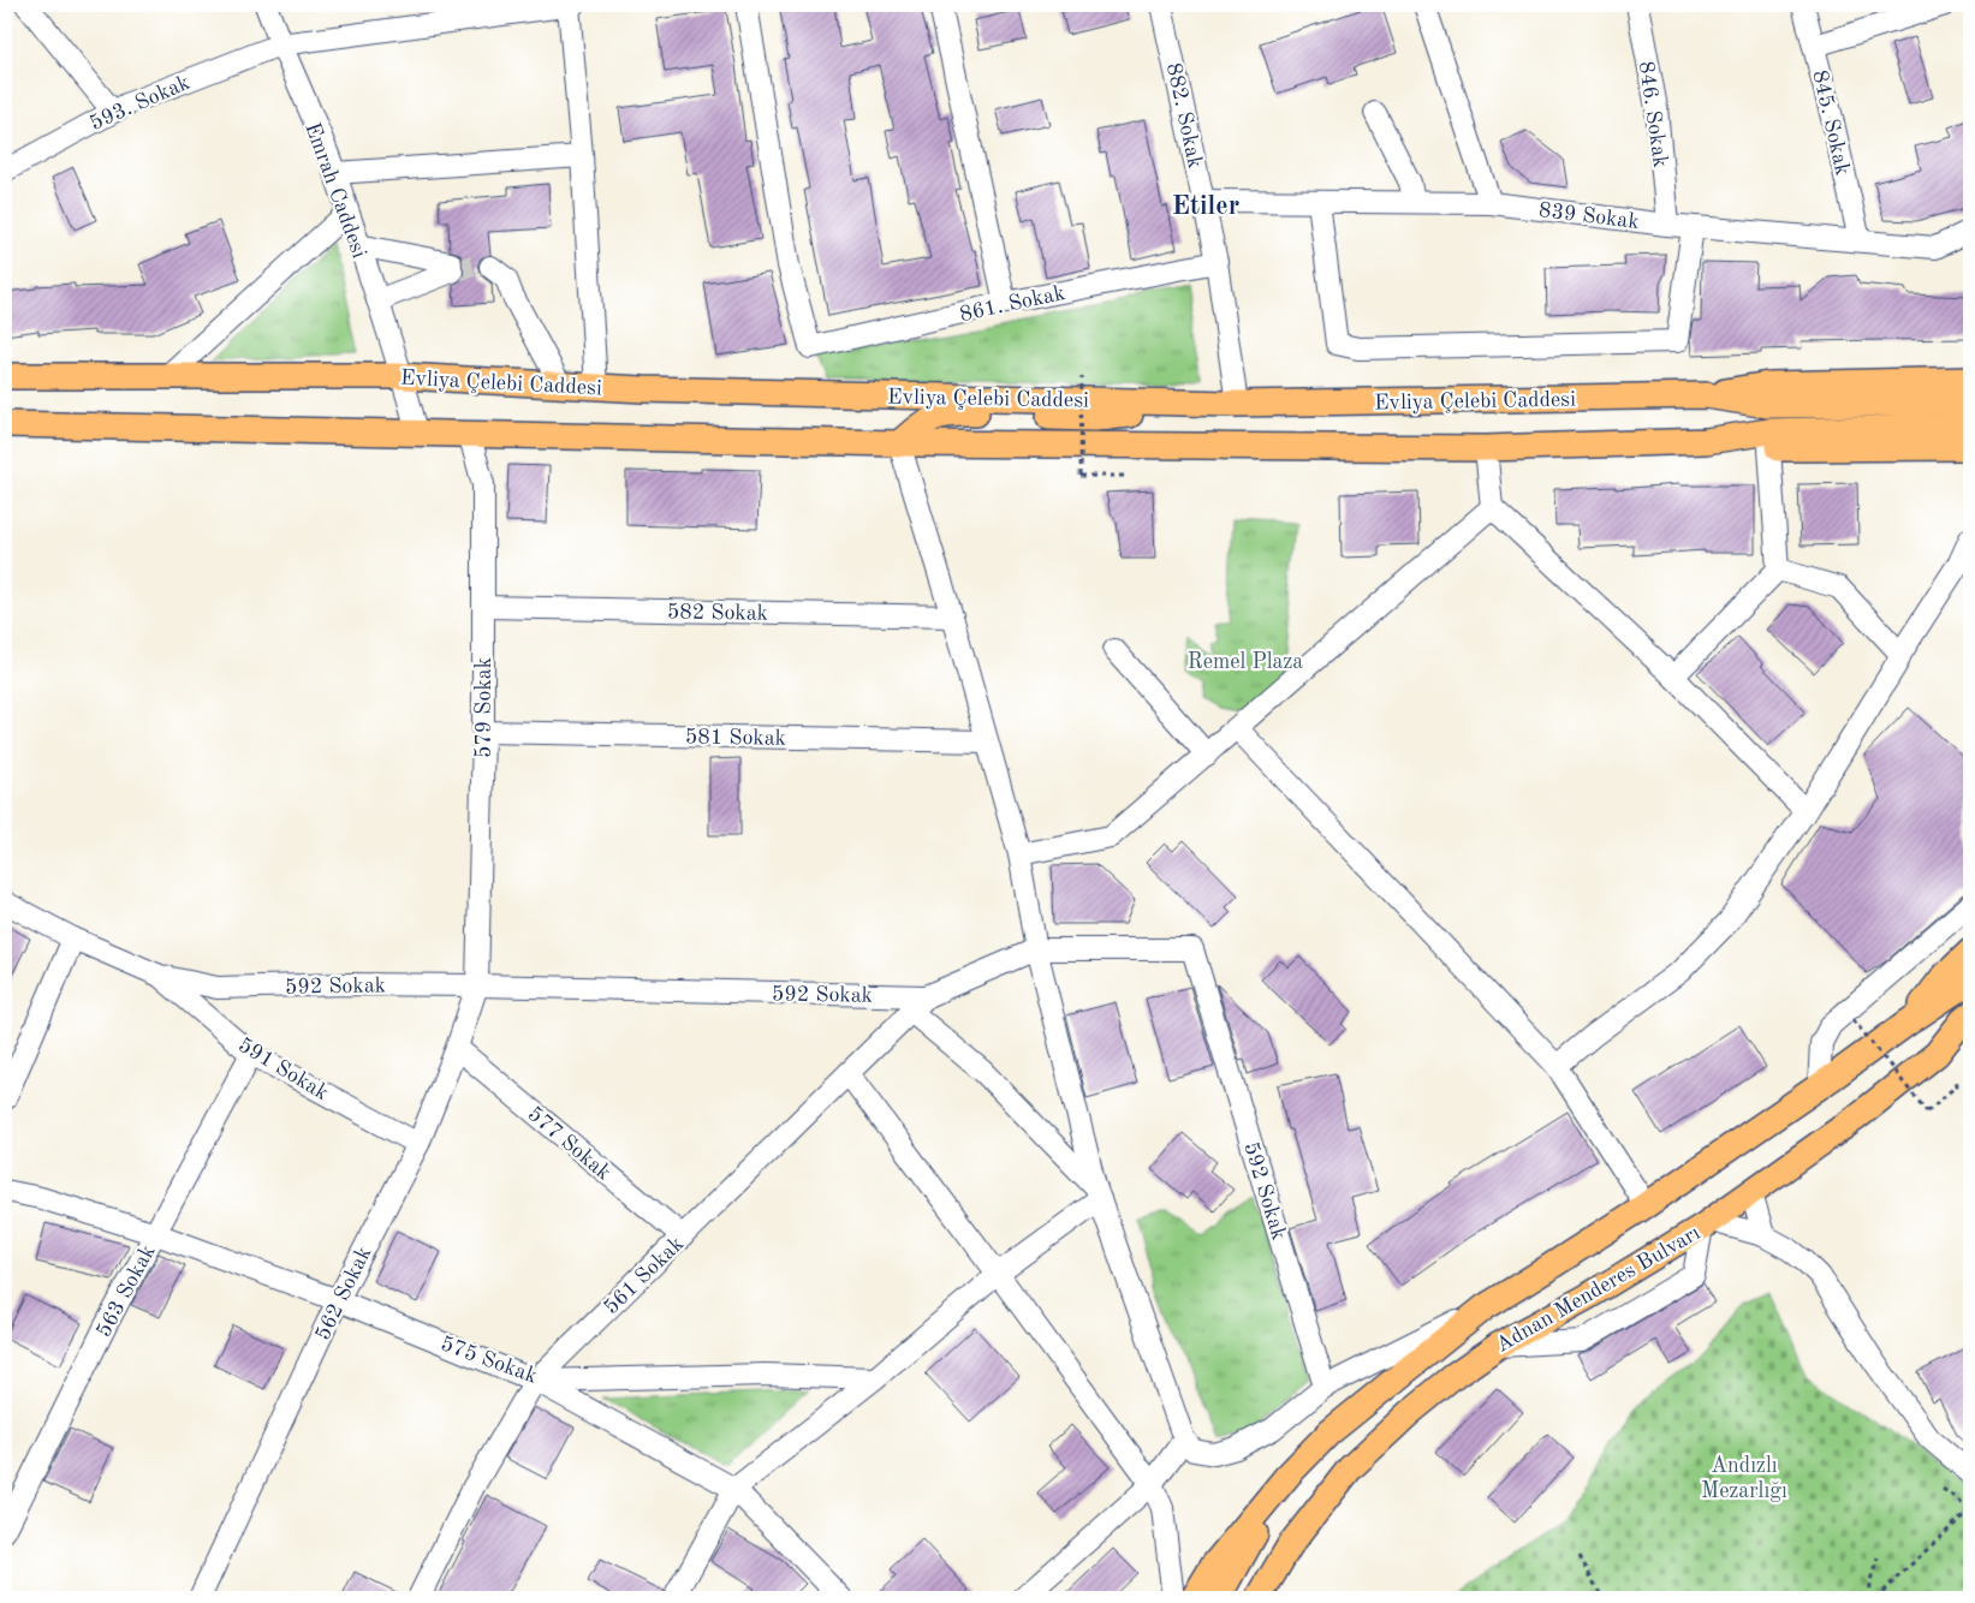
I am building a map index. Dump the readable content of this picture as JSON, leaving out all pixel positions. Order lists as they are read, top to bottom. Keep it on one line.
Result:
{"streets":{"main road":["Evliya Çelebi Caddesi","Adnan Menderes Bulvarı"],"street":["593. Sokak","846. Sokak","882. Sokak","845. Sokak","Emrah Caddesi","839 Sokak","861. Sokak","582 Sokak","579 Sokak","581 Sokak","592 Sokak","591 Sokak","577 Sokak","561 Sokak","563 Sokak","562 Sokak","575 Sokak"]},"crossings":[["593. Sokak","Emrah Caddesi"],["846. Sokak","839 Sokak"],["882. Sokak","839 Sokak"],["882. Sokak","861. Sokak"],["882. Sokak","Evliya Çelebi Caddesi"],["845. Sokak","839 Sokak"],["Emrah Caddesi","Evliya Çelebi Caddesi"],["582 Sokak","579 Sokak"],["579 Sokak","581 Sokak"],["579 Sokak","592 Sokak"],["579 Sokak","562 Sokak"],["592 Sokak","591 Sokak"],["592 Sokak","561 Sokak"],["592 Sokak","562 Sokak"],["591 Sokak","563 Sokak"],["591 Sokak","562 Sokak"],["577 Sokak","561 Sokak"],["577 Sokak","562 Sokak"],["561 Sokak","575 Sokak"],["563 Sokak","575 Sokak"],["562 Sokak","575 Sokak"]],"districts":["Etiler"],"parks":["Remel Plaza","Andızlı Mezarlığı"]}
